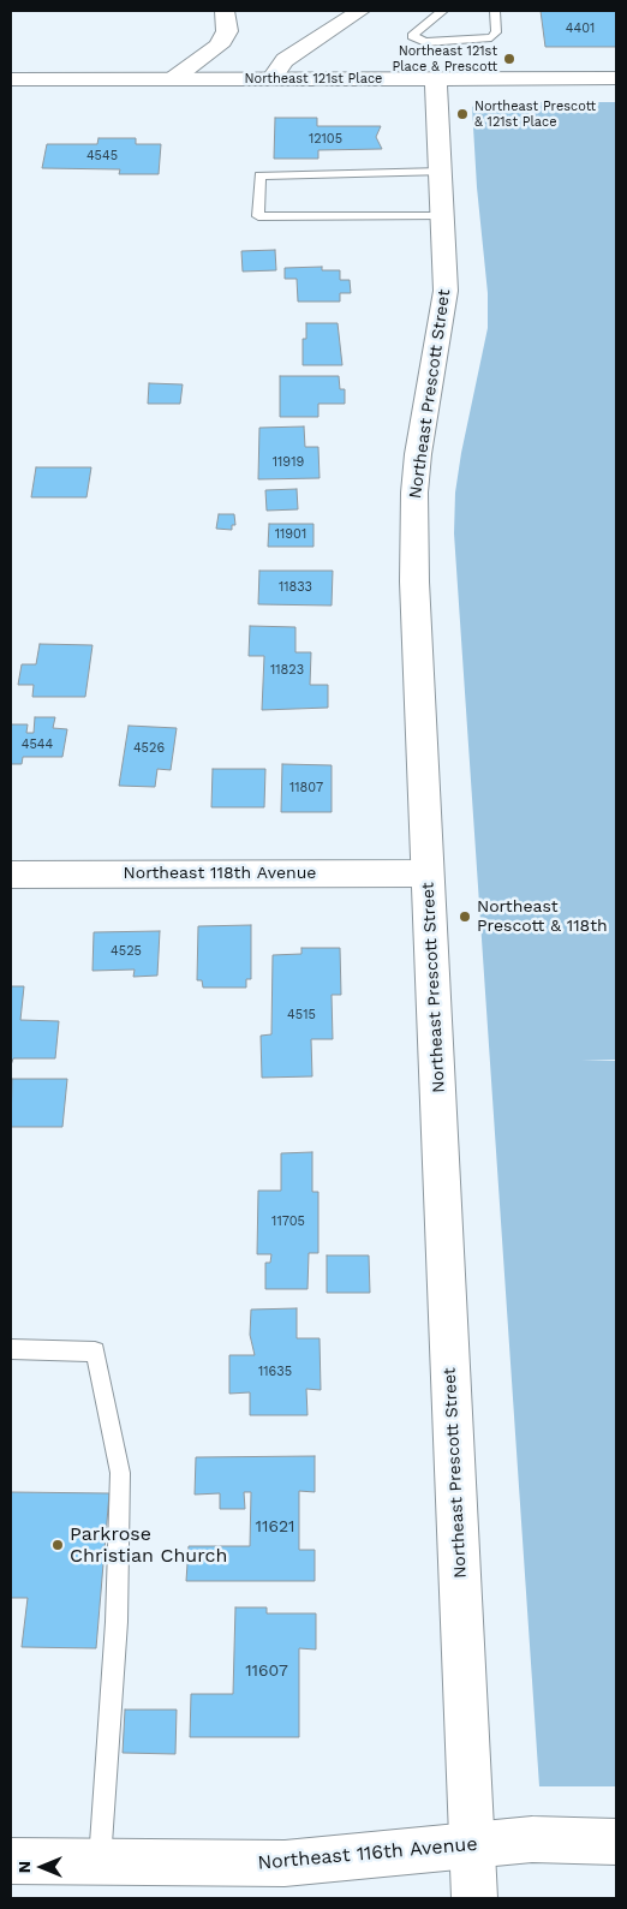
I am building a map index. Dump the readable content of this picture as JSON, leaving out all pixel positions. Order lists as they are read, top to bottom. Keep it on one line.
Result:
{"streets":{"street":["Northeast 121st Place","Northeast Prescott Street","Northeast 118th Avenue","Northeast 116th Avenue"]},"crossings":[["Northeast 121st Place","Northeast Prescott Street"],["Northeast Prescott Street","Northeast 118th Avenue"],["Northeast Prescott Street","Northeast 116th Avenue"]],"places":["Northeast 121st Place & Prescott","Northeast Prescott & 121st Place","Northeast Prescott & 118th","Parkrose Christian Church"],"house_numbers":["4401","12105","4545","11919","11901","11833","11823","4544","4526","11807","4525","4515","11705","11635","11621","11607"],"north":"left"}
